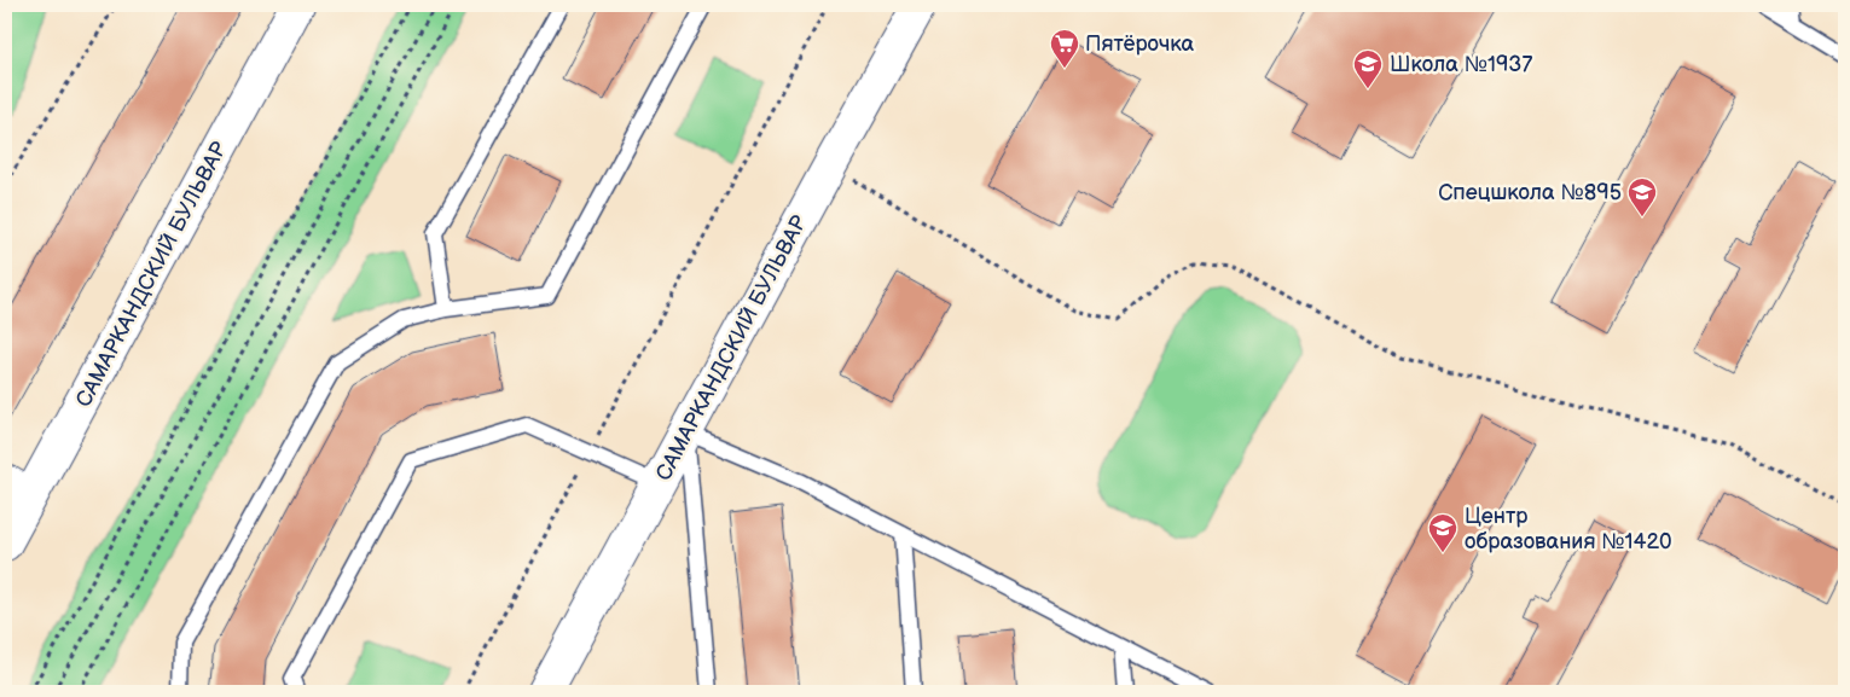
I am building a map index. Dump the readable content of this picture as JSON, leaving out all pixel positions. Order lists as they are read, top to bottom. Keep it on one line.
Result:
{"streets":{"street":["САМАРКАНДСКИЙ БУЛЬВАР"]},"places":{"supermarket":["Пятёрочка"],"school or university":["Школа №1937","Спецшкола №895","Центр образования №1420"]}}
